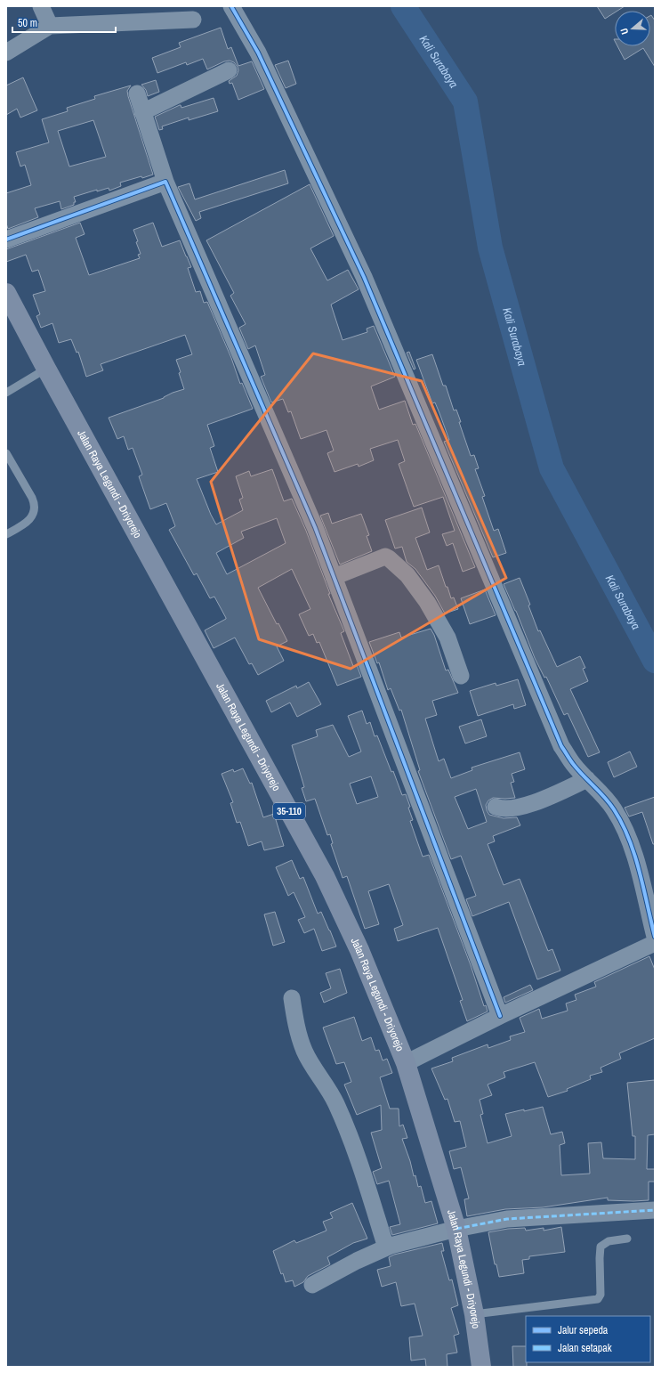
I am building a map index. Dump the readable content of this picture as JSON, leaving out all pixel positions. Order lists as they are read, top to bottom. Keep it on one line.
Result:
{"streets":{"main road":["Jalan Raya Legundi - Driyorejo","35-110"]},"water":["Kali Surabaya"],"legend":["Jalur sepeda","Jalan setapak"],"scale_bar":"50 m","north":"left"}
